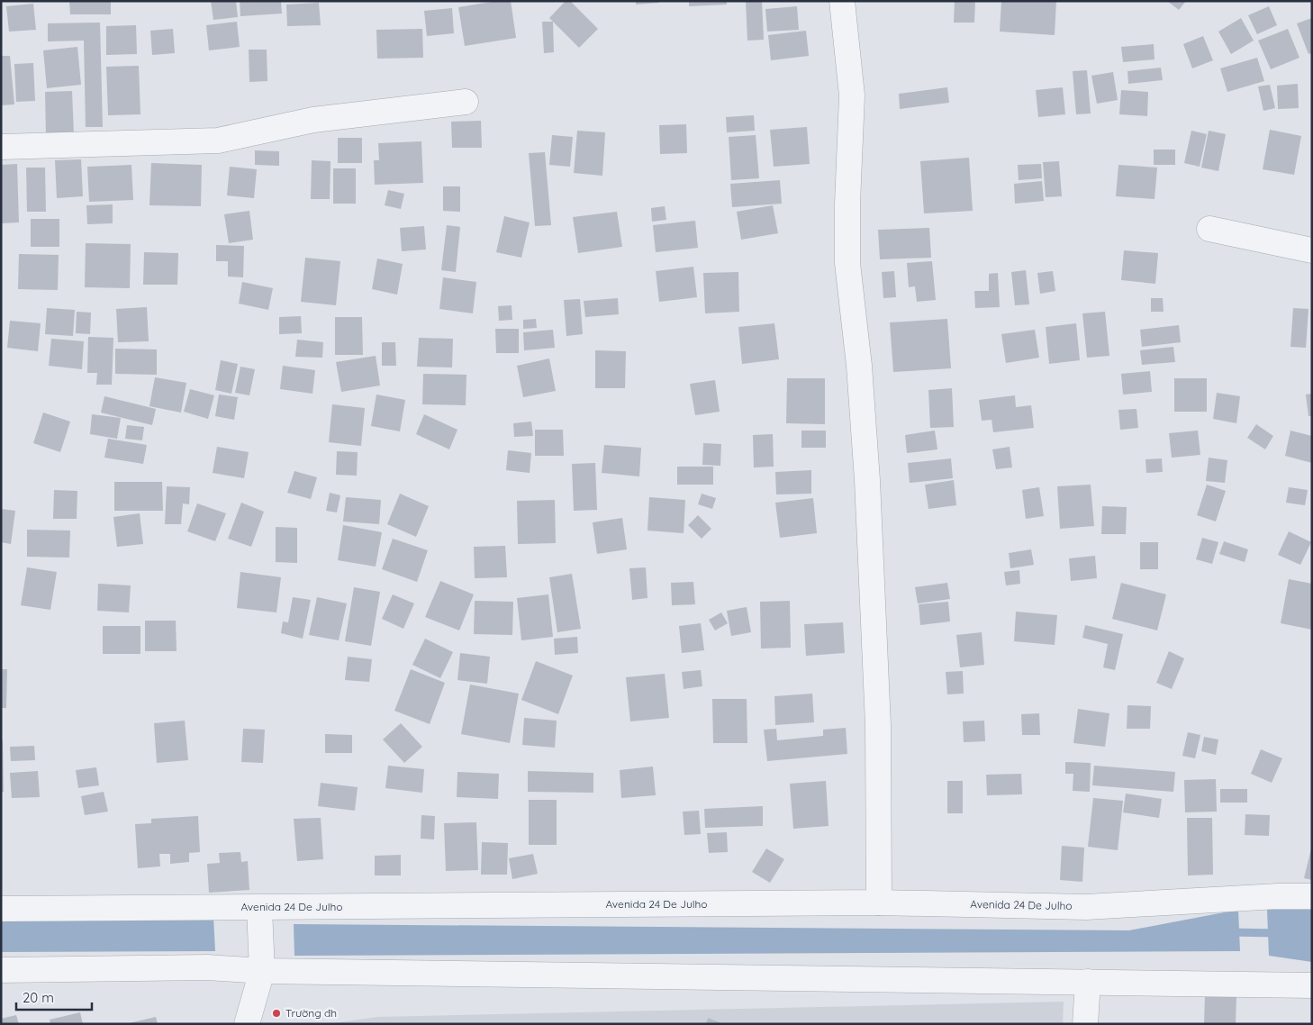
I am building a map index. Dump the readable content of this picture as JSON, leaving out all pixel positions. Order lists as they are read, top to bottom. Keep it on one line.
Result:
{"streets":{"street":["Avenida 24 De Julho"]},"places":["Trường đh"],"scale_bar":"20 m"}
